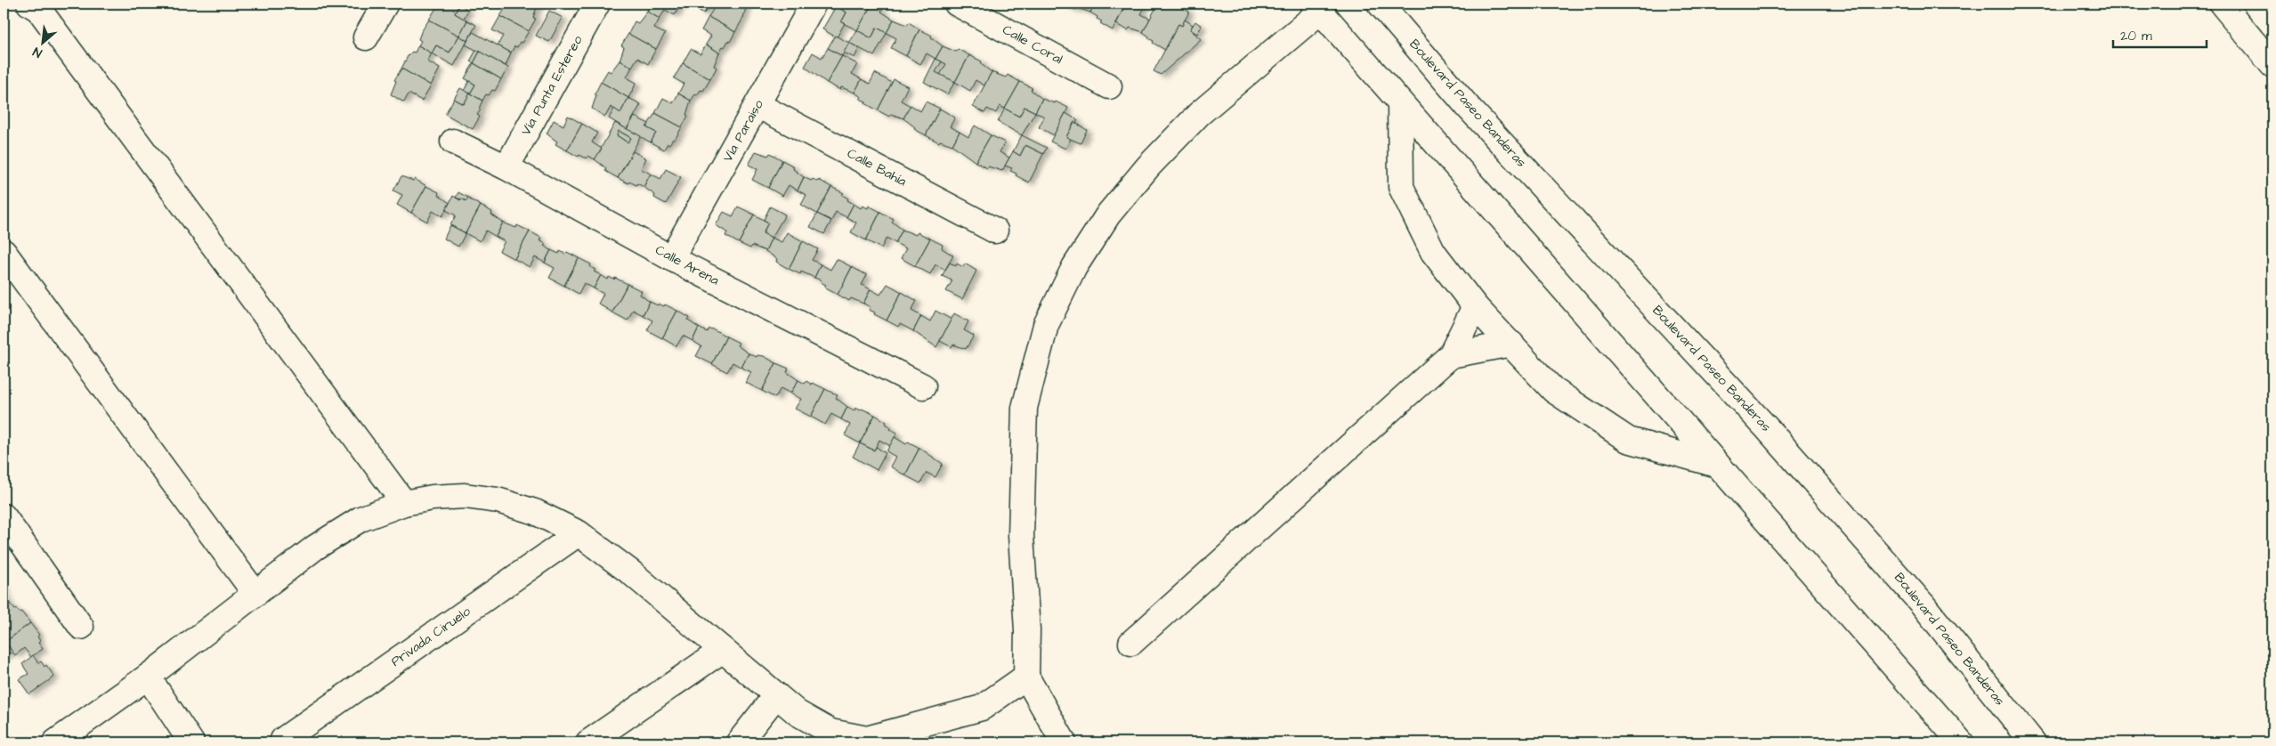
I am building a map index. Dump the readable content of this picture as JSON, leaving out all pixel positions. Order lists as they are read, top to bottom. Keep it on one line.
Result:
{"streets":{"street":["Calle Coral","Vía Punta Estereo","Boulevard Paseo Banderas","Vía Paraiso","Calle Bahía","Calle Arena","Privada Ciruelo"]},"crossings":[["Vía Punta Estereo","Calle Arena"],["Vía Paraiso","Calle Bahía"],["Vía Paraiso","Calle Arena"]],"scale_bar":"20 m","north":"bottom left"}
